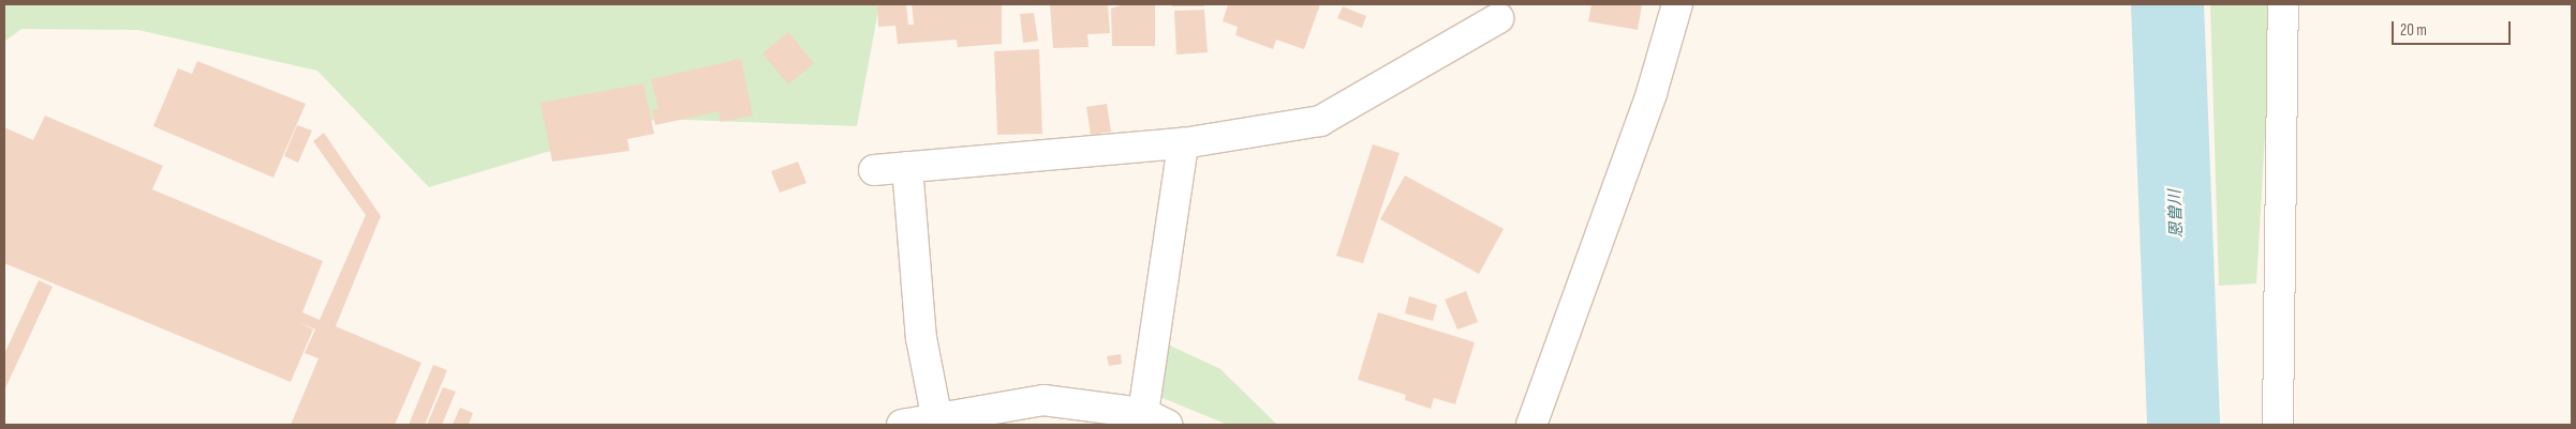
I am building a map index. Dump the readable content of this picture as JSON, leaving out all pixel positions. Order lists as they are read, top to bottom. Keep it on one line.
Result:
{"water":["恩曽川"],"scale_bar":"20 m"}
